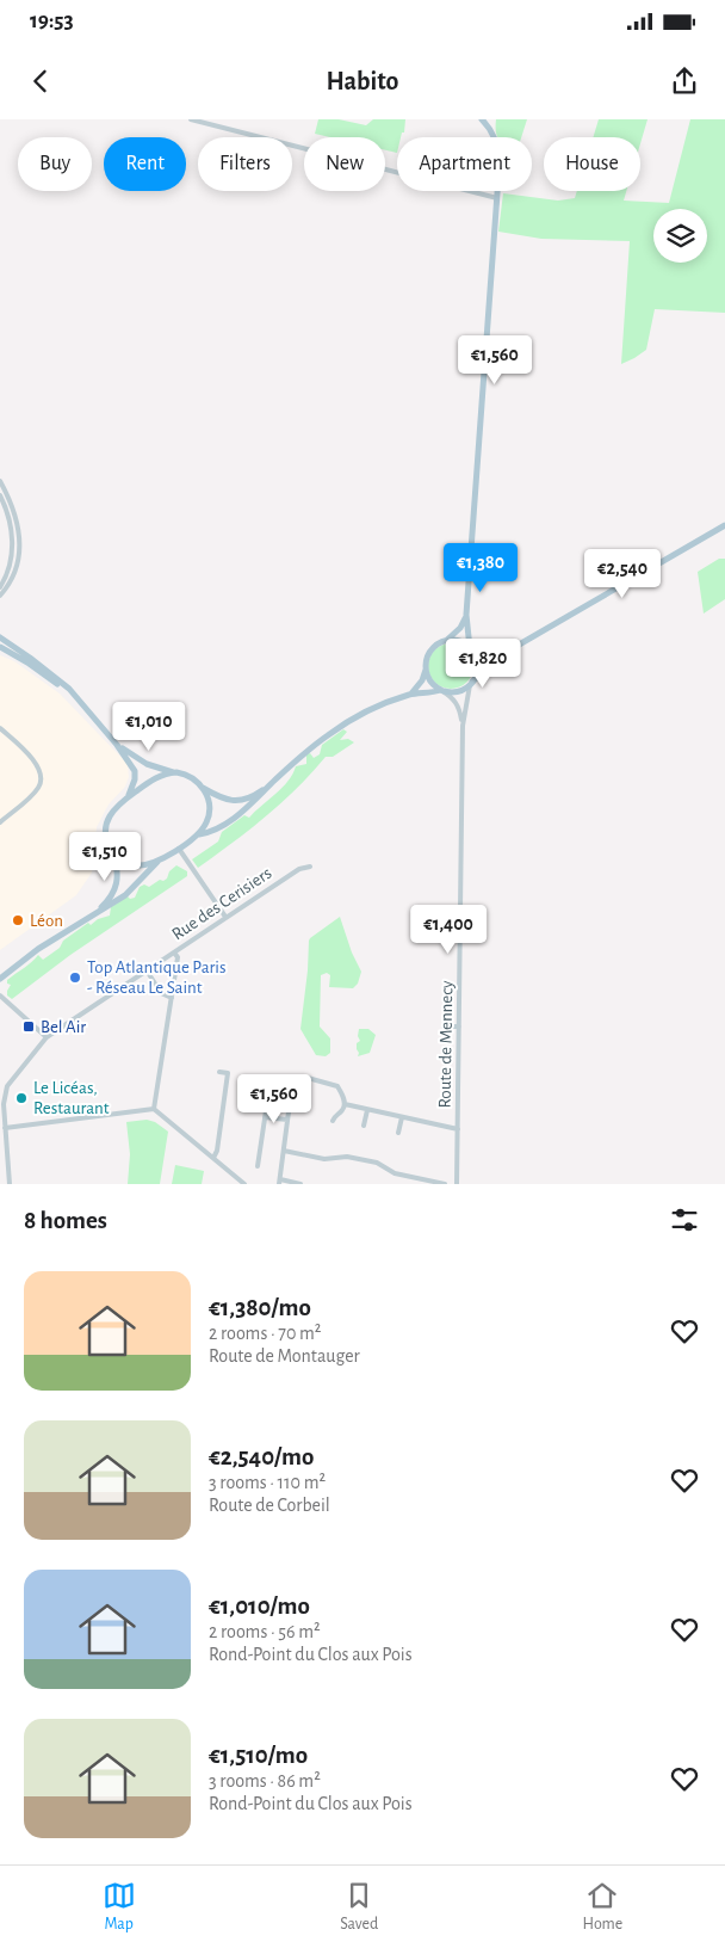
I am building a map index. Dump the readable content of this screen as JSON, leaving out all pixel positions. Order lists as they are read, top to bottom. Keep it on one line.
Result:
{"streets":{"street":["Rue des Cerisiers","Route de Mennecy"]},"places":{"other":["Léon","Top Atlantique Paris - Réseau Le Saint","Le Licéas, Restaurant"],"transit":["Bel Air"]},"page":{"status":"19:53","header":"Habito","chip":["Buy","Rent","Filters","New","Apartment","House"],"price":["€1,560","€1,380","€2,540","€1,820","€1,010","€1,510","€1,400","€1,560"],"heading":"8 homes","list":[{"name":"€1,380/mo","note":"2 rooms · 70 m² · Route de Montauger"},{"name":"€2,540/mo","note":"3 rooms · 110 m² · Route de Corbeil"},{"name":"€1,010/mo","note":"2 rooms · 56 m² · Rond-Point du Clos aux Pois"},{"name":"€1,510/mo","note":"3 rooms · 86 m² · Rond-Point du Clos aux Pois"}],"tabs":["Map","Saved","Home"]}}
